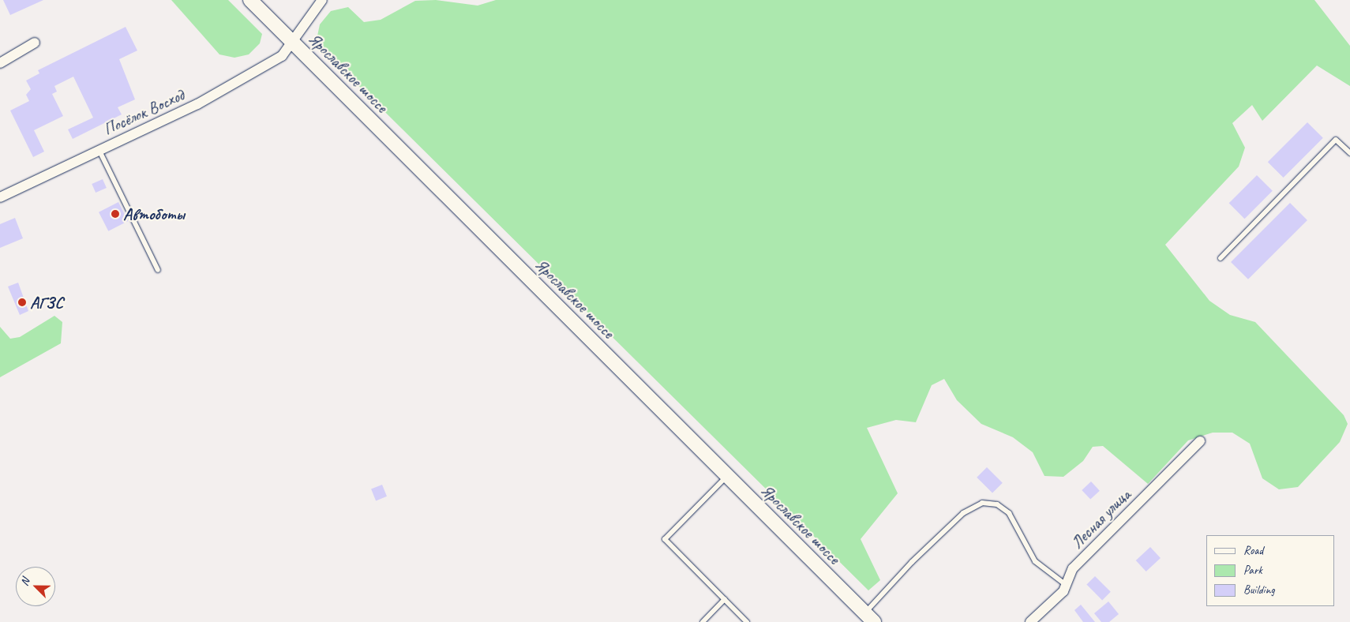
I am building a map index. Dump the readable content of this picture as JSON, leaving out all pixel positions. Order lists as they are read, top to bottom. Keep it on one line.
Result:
{"streets":{"main road":["Ярославское шоссе"],"street":["Посёлок Восход","Лесная улица"]},"crossings":[["Ярославское шоссе","Посёлок Восход"]],"places":["Автоботы","АГЗС"],"legend":["Road","Park","Building"],"north":"top left"}
